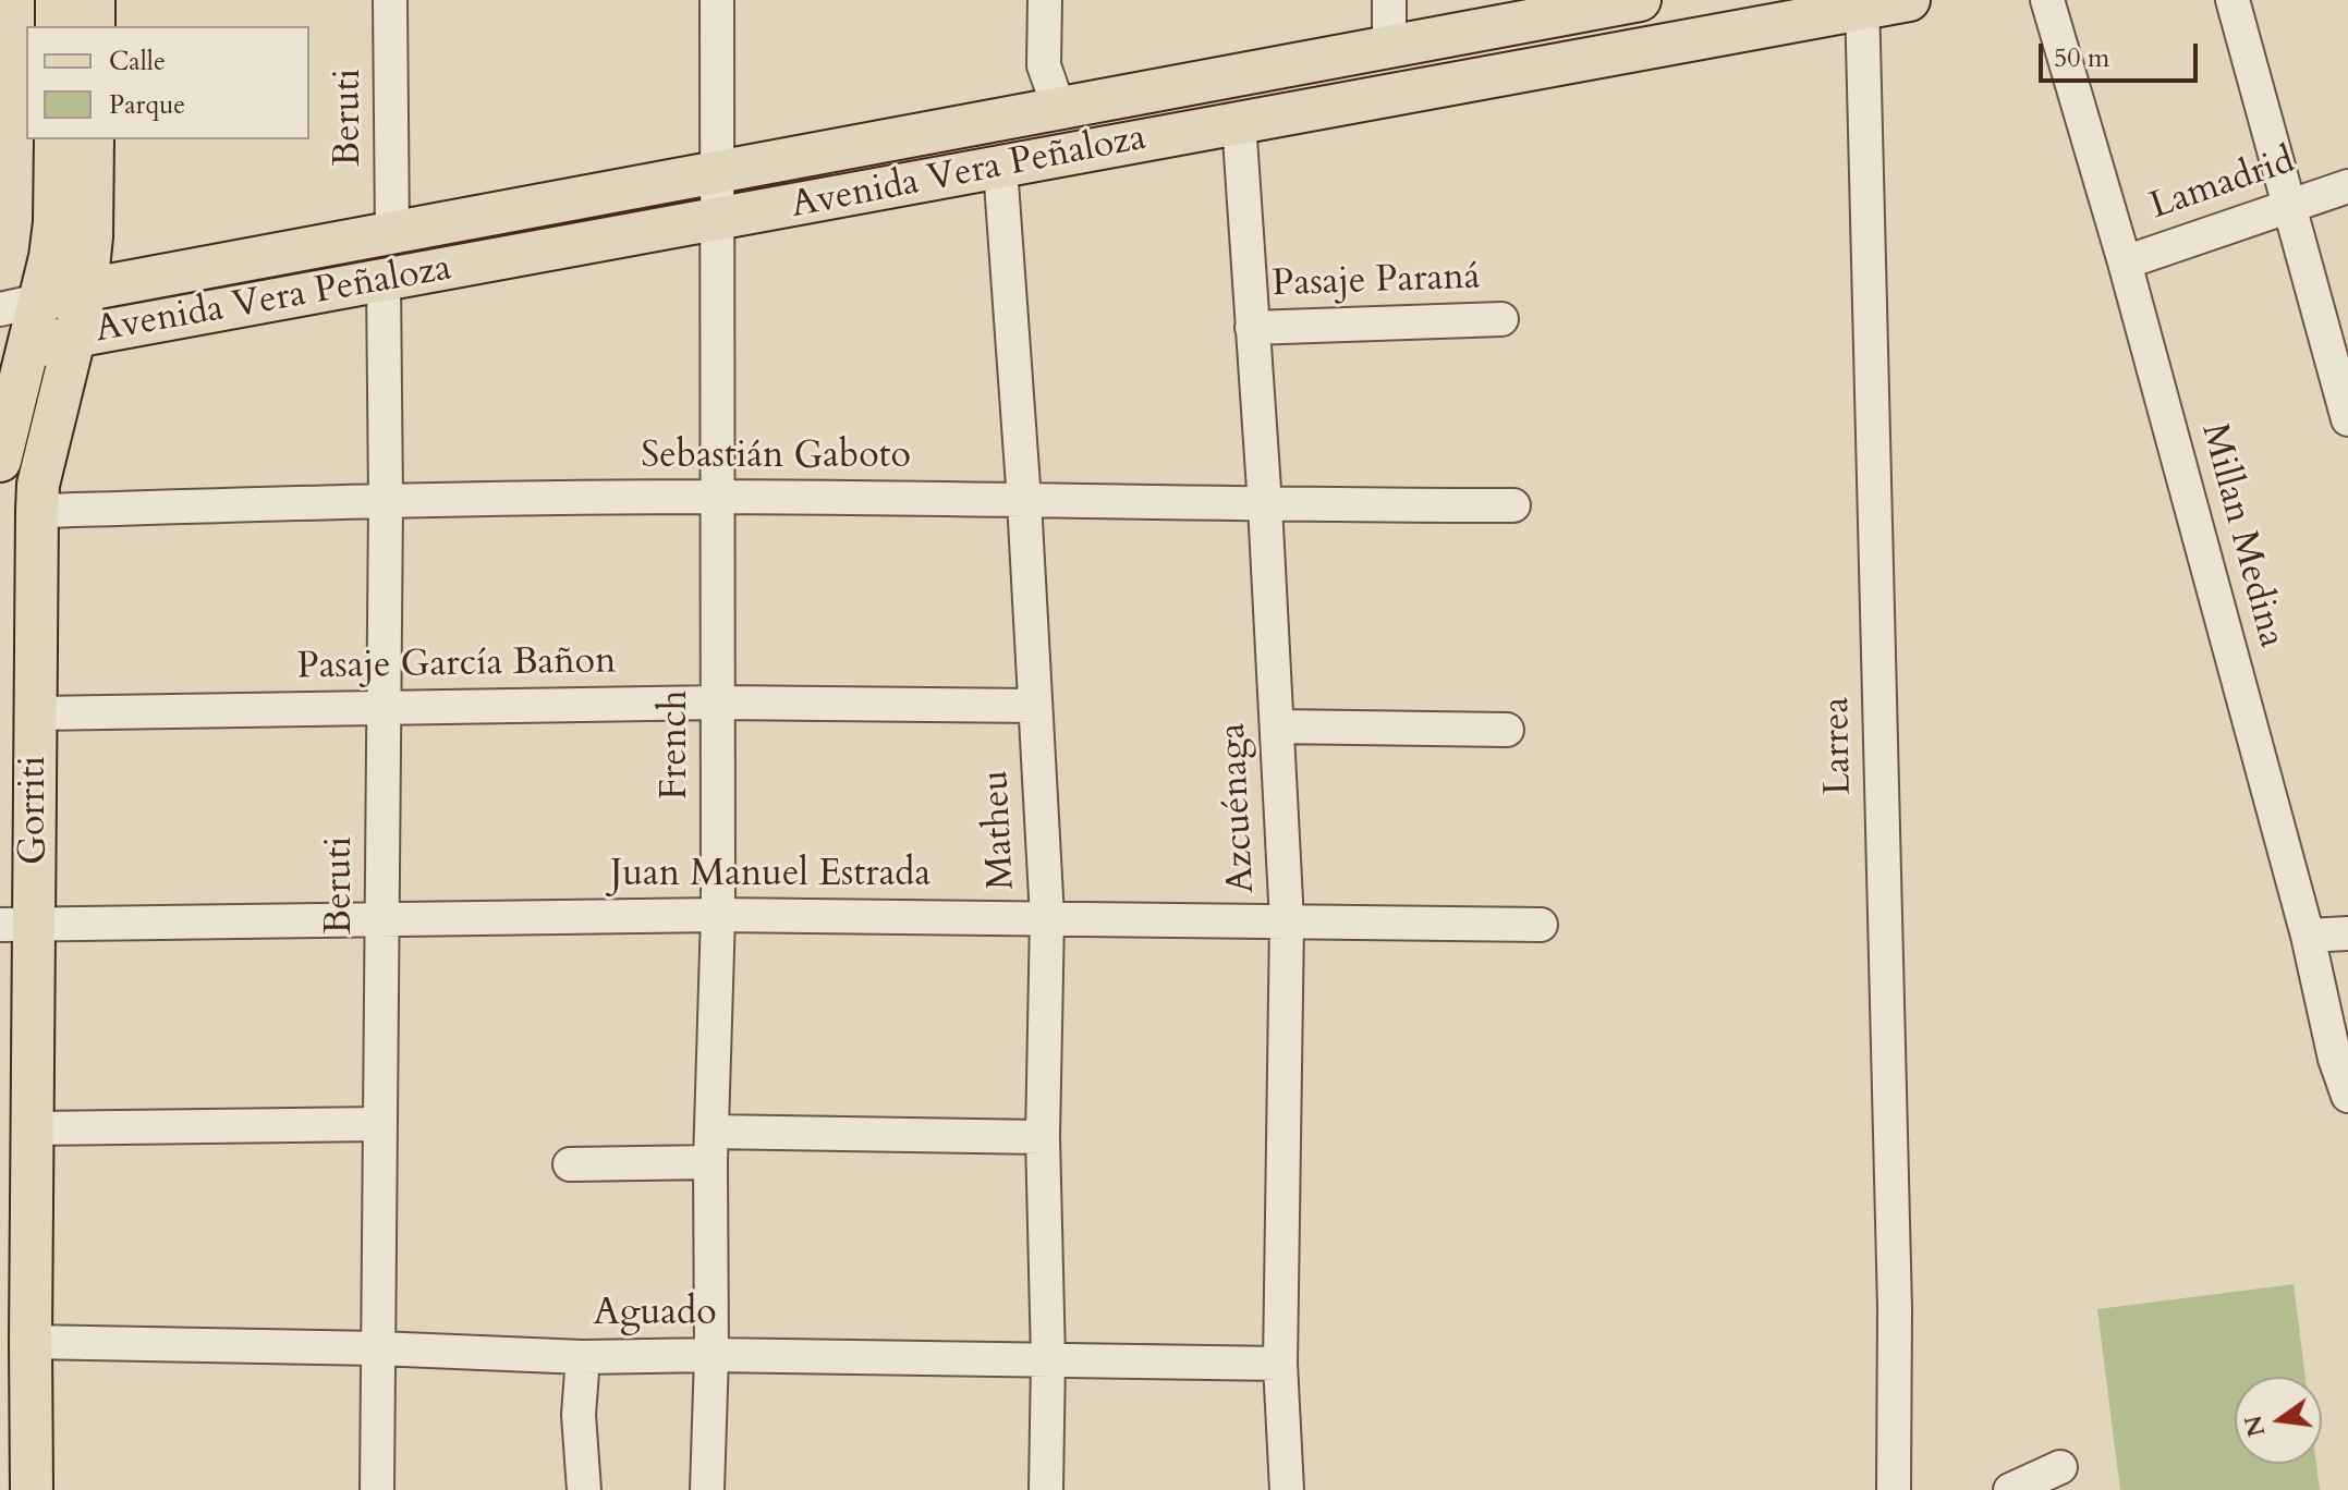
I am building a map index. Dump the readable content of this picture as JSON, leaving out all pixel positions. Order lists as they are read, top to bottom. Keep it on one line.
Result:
{"streets":{"main road":["Avenida Vera Peñaloza","Gorriti"],"street":["Beruti","Lamadrid","Pasaje Paraná","Sebastián Gaboto","Millan Medina","Pasaje García Bañon","French","Larrea","Azcuénaga","Matheu","Juan Manuel Estrada","Aguado"]},"crossings":[["Beruti","Avenida Vera Peñaloza"],["Beruti","Sebastián Gaboto"],["Beruti","Pasaje García Bañon"],["Beruti","Juan Manuel Estrada"],["Beruti","Aguado"],["Avenida Vera Peñaloza","French"],["Avenida Vera Peñaloza","Larrea"],["Avenida Vera Peñaloza","Azcuénaga"],["Avenida Vera Peñaloza","Gorriti"],["Avenida Vera Peñaloza","Matheu"],["Lamadrid","Millan Medina"],["Pasaje Paraná","Azcuénaga"],["Sebastián Gaboto","French"],["Sebastián Gaboto","Azcuénaga"],["Sebastián Gaboto","Gorriti"],["Sebastián Gaboto","Matheu"],["Pasaje García Bañon","French"],["Pasaje García Bañon","Gorriti"],["Pasaje García Bañon","Matheu"],["French","Juan Manuel Estrada"],["French","Aguado"],["Azcuénaga","Juan Manuel Estrada"],["Azcuénaga","Aguado"],["Gorriti","Juan Manuel Estrada"],["Gorriti","Aguado"],["Matheu","Juan Manuel Estrada"],["Matheu","Aguado"]],"legend":["Calle","Parque"],"scale_bar":"50 m","north":"left"}
